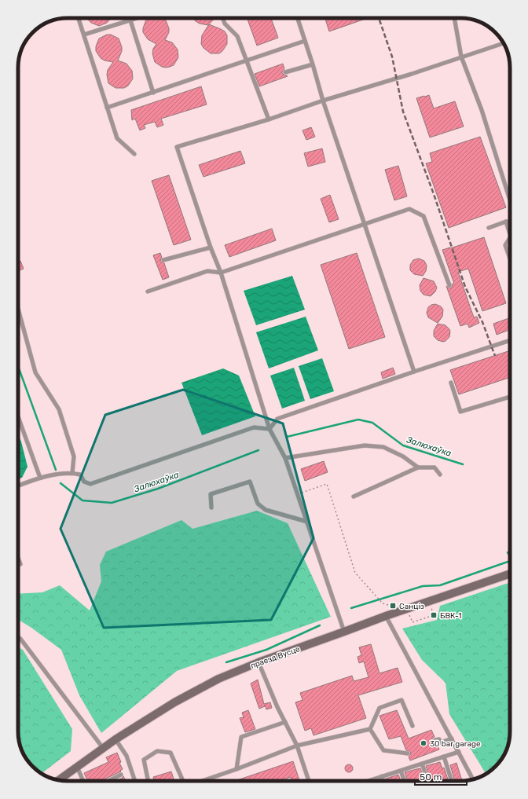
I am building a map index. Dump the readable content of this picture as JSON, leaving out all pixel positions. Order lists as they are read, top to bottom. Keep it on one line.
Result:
{"streets":{"street":["праезд Вусце"]},"water":["Залюхаўка"],"places":{"transit":["Санціз","БВК-1"],"other":["30 bar garage"]},"scale_bar":"50 m"}
